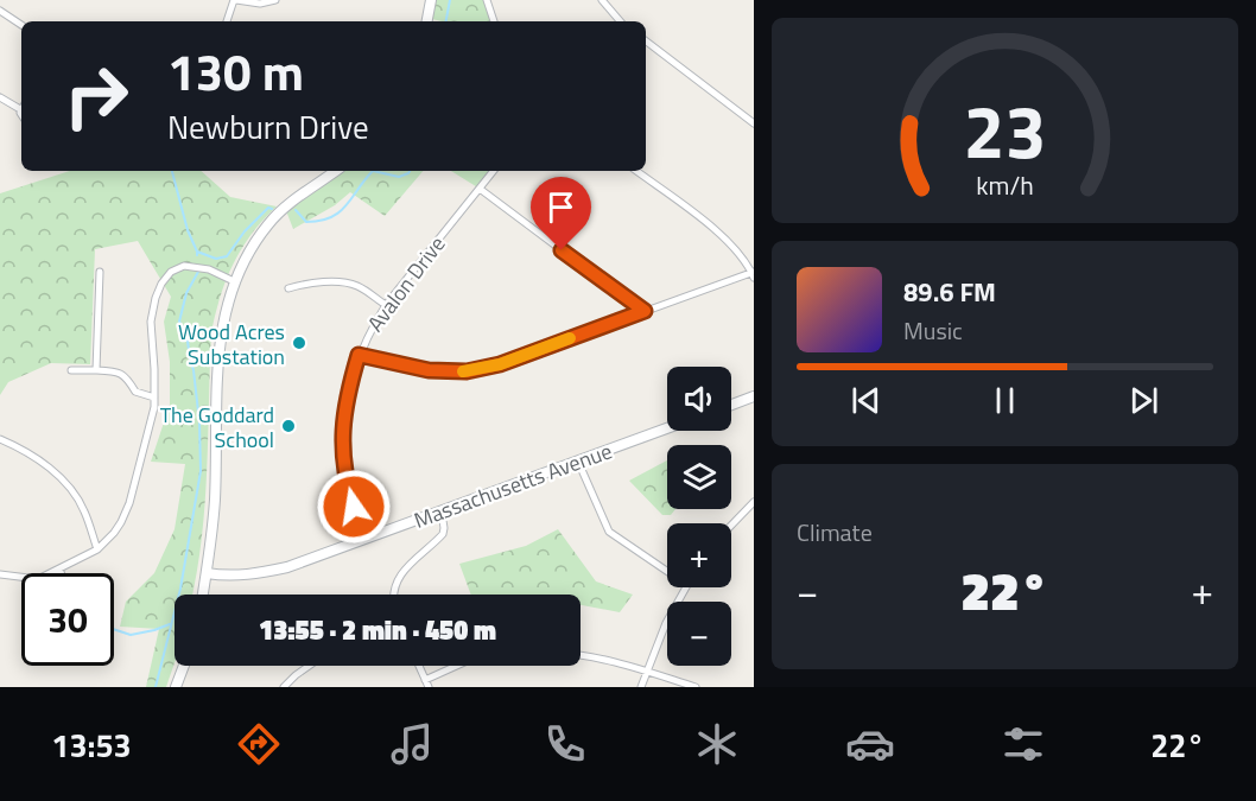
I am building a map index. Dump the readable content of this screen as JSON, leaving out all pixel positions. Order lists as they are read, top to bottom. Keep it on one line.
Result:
{"streets":{"main road":["Massachusetts Avenue"],"street":["Avalon Drive"]},"crossings":[["Avalon Drive","Massachusetts Avenue"]],"places":["Wood Acres Substation","The Goddard School"],"page":{"turn":["130 m","Newburn Drive"],"song":["89.6 FM","Music"],"map_buttons":["+","−"],"tile":"Climate","heat":["−","22°","+"],"limit":"30","trip":"13:55 · 2 min · 450 m","tabs":["13:53","22°"],"gauge":["23","km/h"]}}
